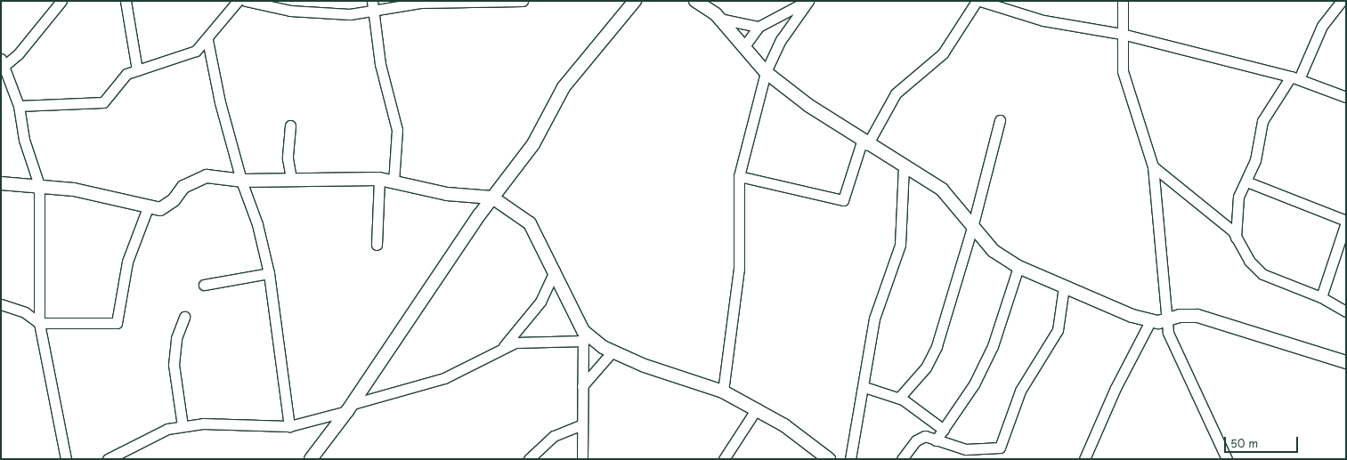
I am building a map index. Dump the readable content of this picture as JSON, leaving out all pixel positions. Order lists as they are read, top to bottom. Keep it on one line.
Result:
{"scale_bar":"50 m"}
